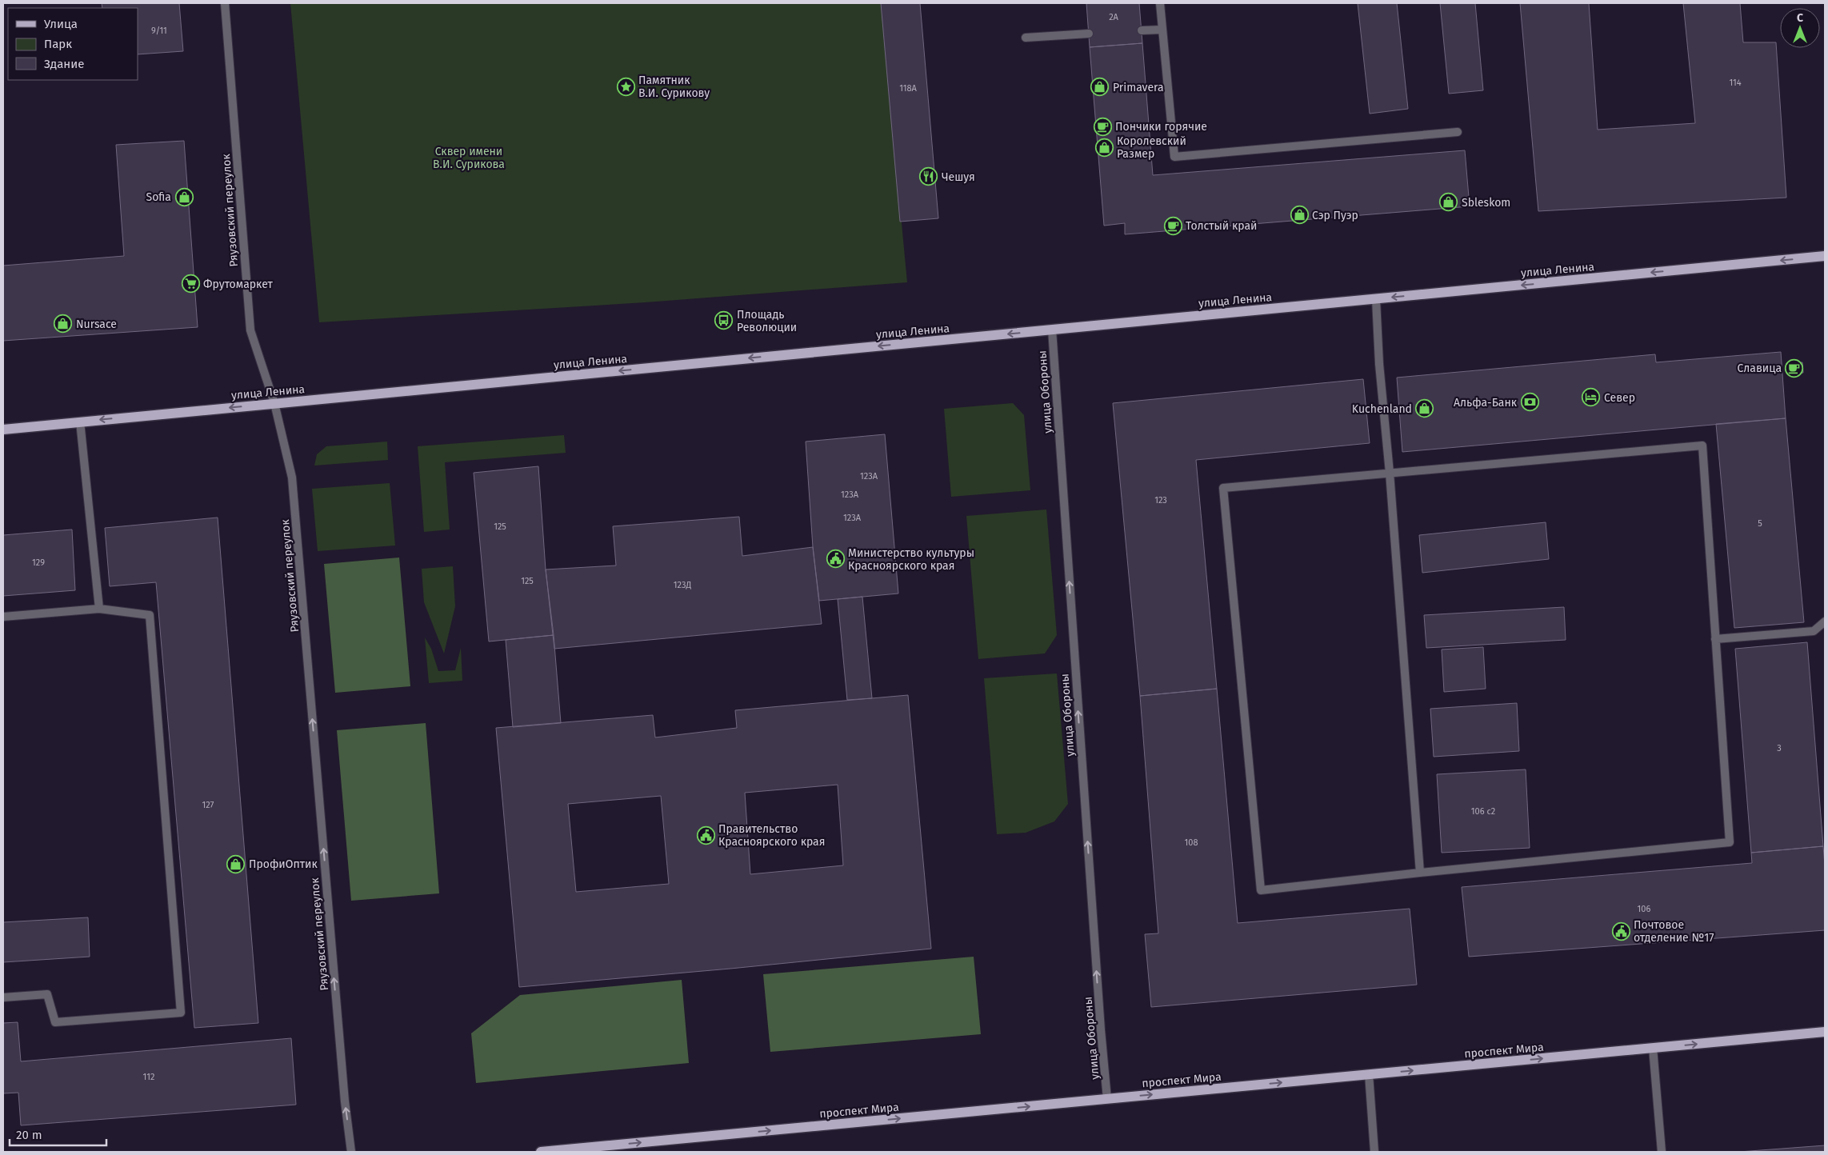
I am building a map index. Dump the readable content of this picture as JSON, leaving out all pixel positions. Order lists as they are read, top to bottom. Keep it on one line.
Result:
{"streets":{"main road":["улица Ленина","проспект Мира"],"street":["Ряузовский переулок","улица Обороны"]},"crossings":[["Ряузовский переулок","улица Ленина"],["улица Ленина","улица Обороны"],["улица Обороны","проспект Мира"]],"one_way":["Ряузовский переулок","улица Ленина","улица Обороны","проспект Мира"],"parks":["Сквер имени В.И. Сурикова"],"places":{"place":["Памятник В.И. Сурикову"],"shop":["Primavera","Королевский Размер","Sofia","Sbleskom","Сэр Пуэр","Nursace","Kuchenland","ПрофиОптик"],"cafe":["Пончики горячие","Толстый край","Славица"],"restaurant":["Чешуя"],"supermarket":["Фрутомаркет"],"bus stop":["Площадь Революции"],"hotel":["Север"],"bank":["Альфа-Банк"],"public building":["Министерство культуры Красноярского края","Правительство Красноярского края","Почтовое отделение №17"]},"house_numbers":["2А","9/11","114","118А","123А","123А","123","123А","5","125","129","125","123Д","3","127","106 с2","108","106","112"],"legend":["Улица","Парк","Здание"],"scale_bar":"20 m","north":"top"}
